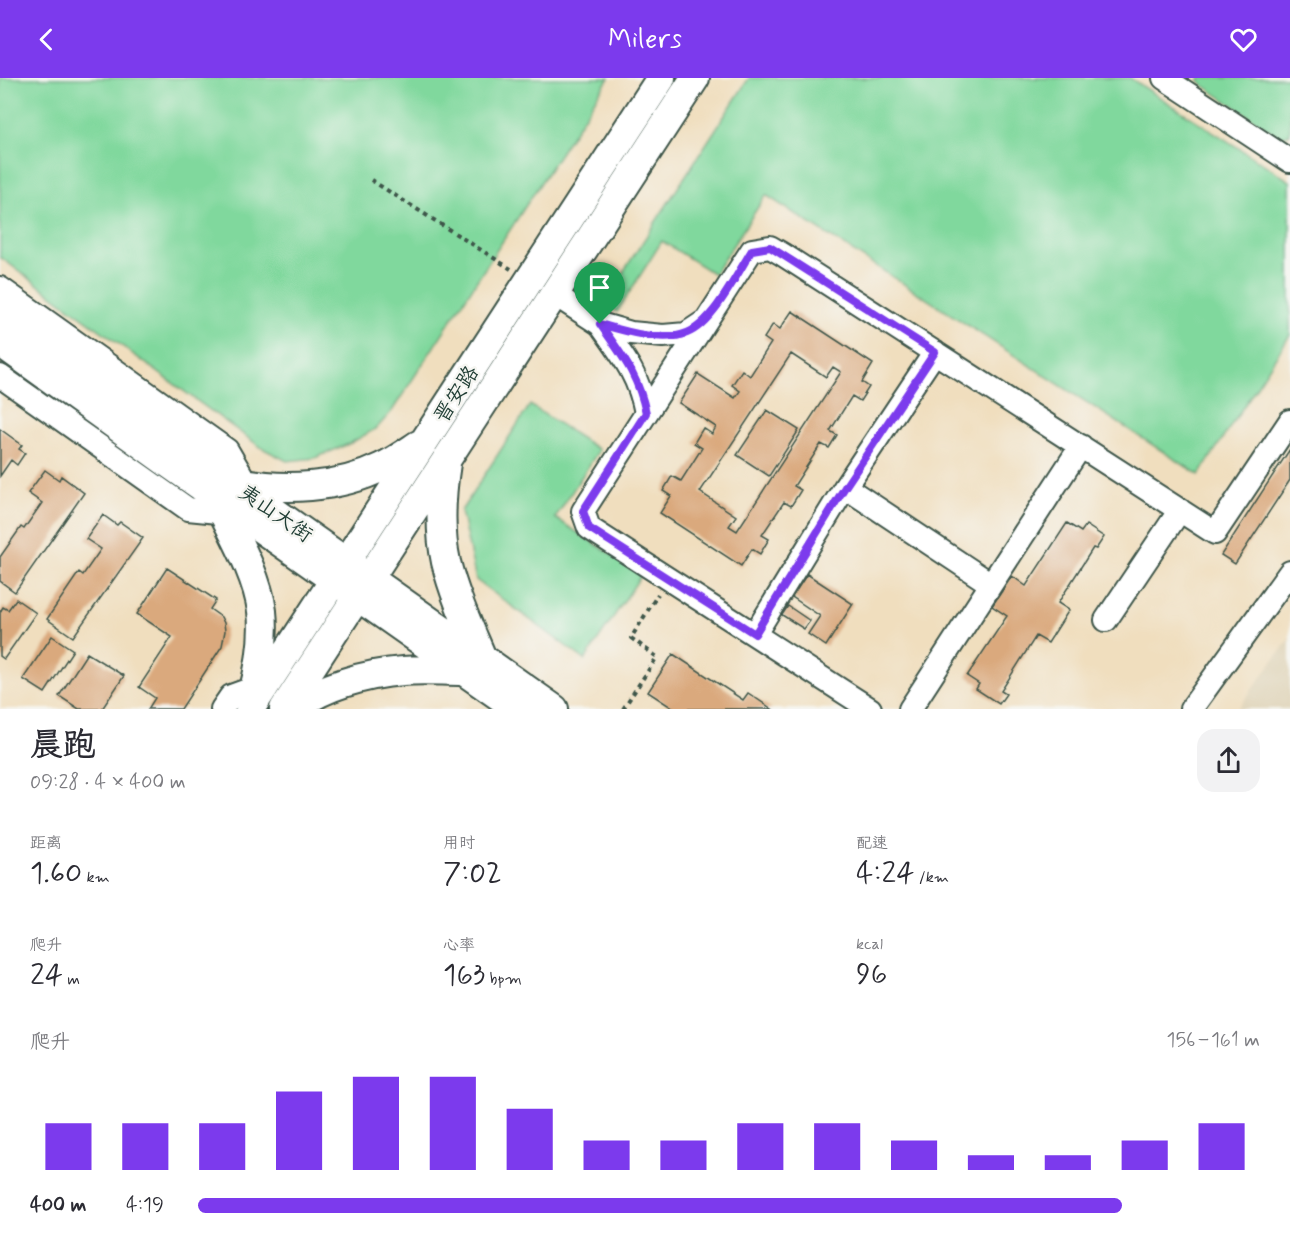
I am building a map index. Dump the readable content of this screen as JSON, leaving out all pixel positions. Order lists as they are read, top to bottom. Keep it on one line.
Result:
{"streets":{"main road":["晋安路","夷山大街"]},"crossings":[["晋安路","夷山大街"]],"page":{"header":"Milers","heading":["晨跑","09:28 · 4 × 400 m"],"stats":[["距离","1.60 km"],["用时","7:02"],["配速","4:24 /km"],["爬升","24 m"],["心率","163 bpm"],["kcal","96"]],"chart":["爬升","156–161 m"],"list":[{"name":"400 m","note":"4:19"}]}}
